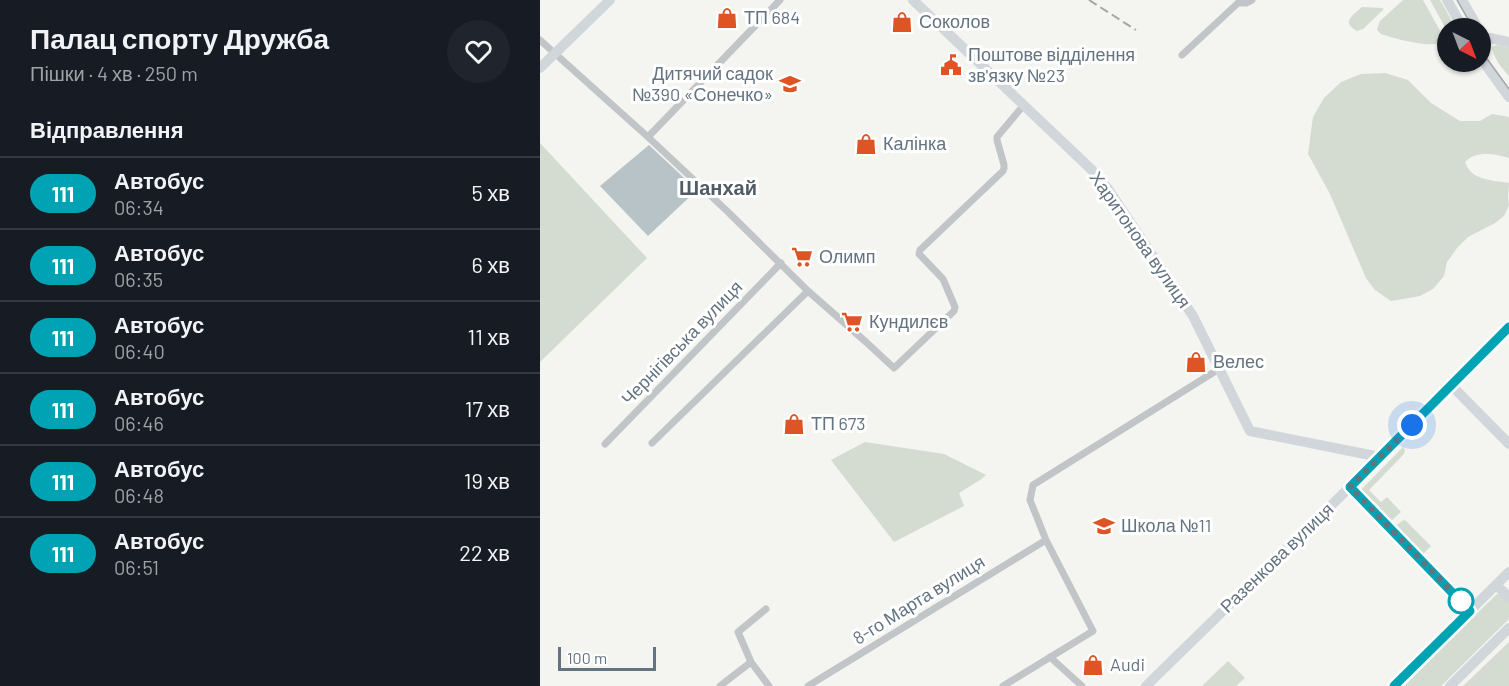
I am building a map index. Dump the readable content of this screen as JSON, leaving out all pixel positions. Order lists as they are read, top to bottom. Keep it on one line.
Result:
{"streets":{"street":["Харитонова вулиця","Чернігівська вулиця","Разенкова вулиця","8-го Марта вулиця"]},"crossings":[["Харитонова вулиця","Разенкова вулиця"]],"districts":["Шанхай"],"places":{"shop":["ТП 684","Соколов","Калінка","Велес","ТП 673","Audi"],"public building":["Поштове відділення зв'язку №23"],"school or university":["Дитячий садок №390 «Сонечко»","Школа №11"],"supermarket":["Олимп","Кундилєв"]},"lines":["bus line 111"],"scale_bar":"100 m","north":"bottom right","page":{"heading":[["Палац спорту Дружба","Пішки · 4 хв · 250 m"],"Відправлення"],"list":[{"mark":"111","name":"Автобус","note":"06:34","value":"5 хв"},{"mark":"111","name":"Автобус","note":"06:35","value":"6 хв"},{"mark":"111","name":"Автобус","note":"06:40","value":"11 хв"},{"mark":"111","name":"Автобус","note":"06:46","value":"17 хв"},{"mark":"111","name":"Автобус","note":"06:48","value":"19 хв"},{"mark":"111","name":"Автобус","note":"06:51","value":"22 хв"}],"scale":"100 m"}}
